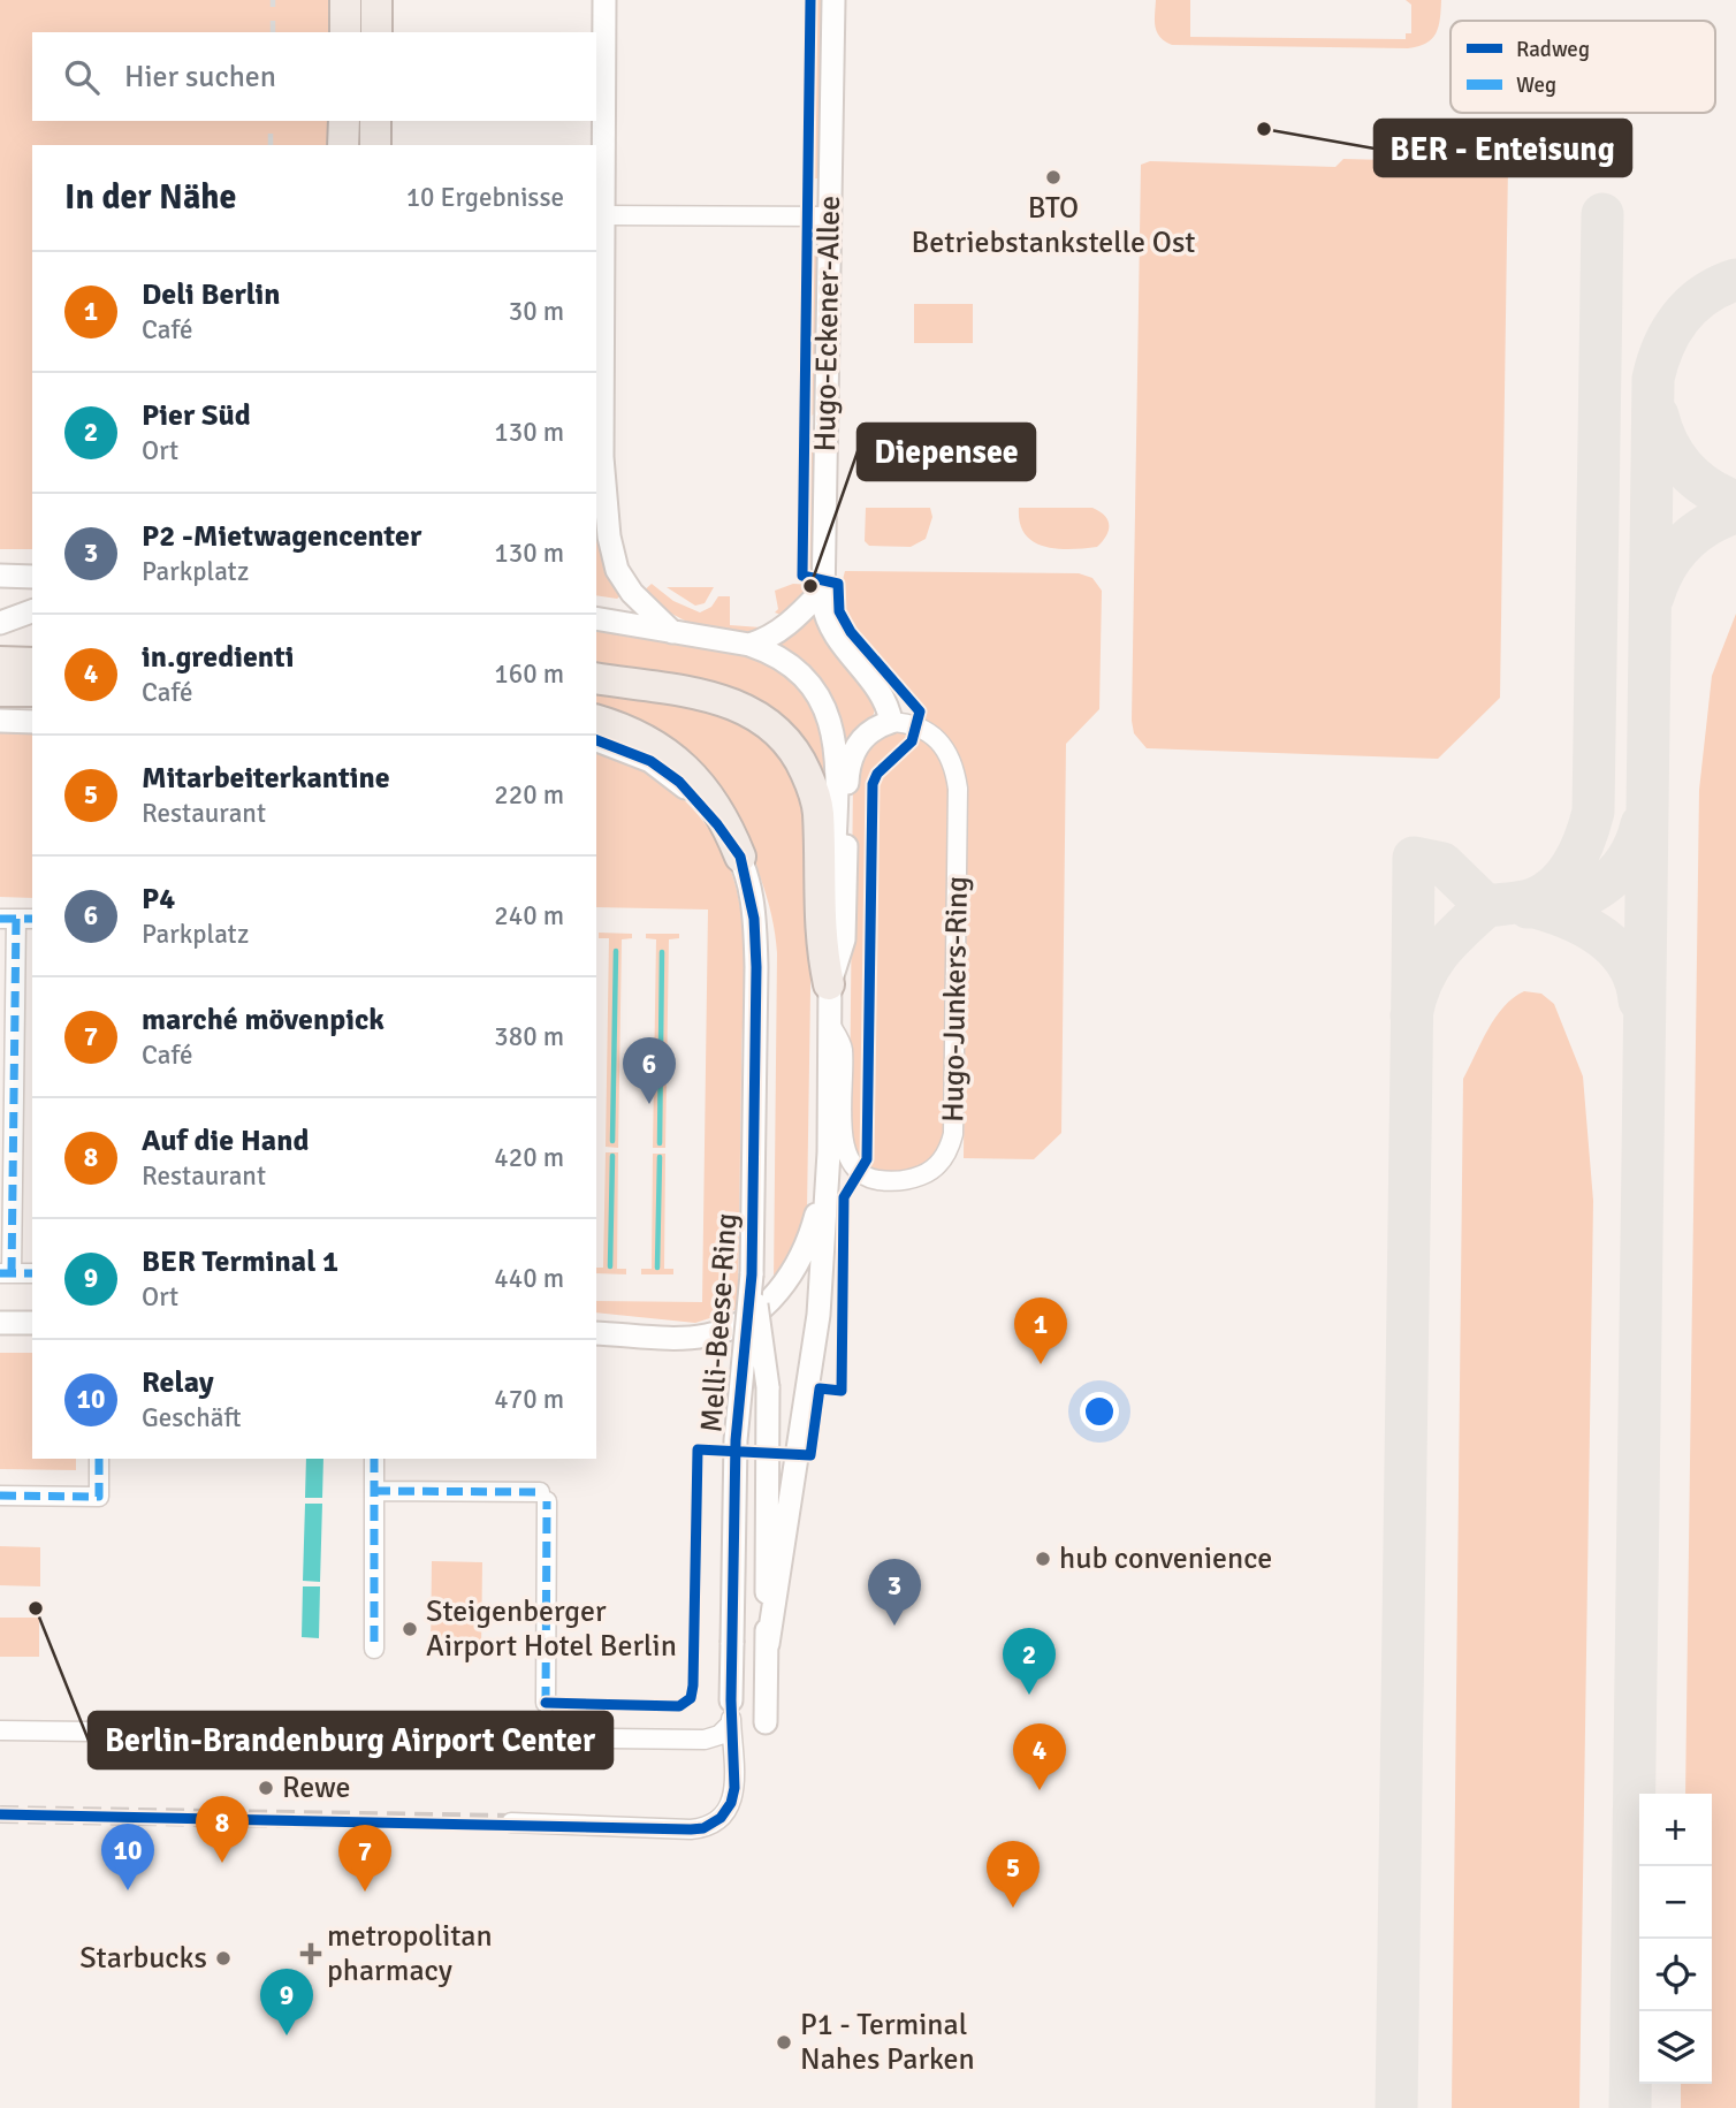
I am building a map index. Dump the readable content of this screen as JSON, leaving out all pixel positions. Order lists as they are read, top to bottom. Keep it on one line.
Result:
{"streets":{"street":["Hugo-Eckener-Allee","Hugo-Junkers-Ring","Melli-Beese-Ring"]},"crossings":[["Hugo-Eckener-Allee","Hugo-Junkers-Ring"],["Hugo-Junkers-Ring","Melli-Beese-Ring"]],"places":{"other":["BER - Enteisung","BTO Betriebstankstelle Ost","Diepensee","hub convenience","Berlin-Brandenburg Airport Center","Steigenberger Airport Hotel Berlin","Rewe","Starbucks","P1 - Terminal Nahes Parken"],"health":["metropolitan pharmacy"]},"legend":["Radweg","Weg"],"page":{"search":"Hier suchen","heading":["In der Nähe","10 Ergebnisse"],"list":[{"mark":"1","name":"Deli Berlin","note":"Café","value":"30 m"},{"mark":"2","name":"Pier Süd","note":"Ort","value":"130 m"},{"mark":"3","name":"P2 -Mietwagencenter","note":"Parkplatz","value":"130 m"},{"mark":"4","name":"in.gredienti","note":"Café","value":"160 m"},{"mark":"5","name":"Mitarbeiterkantine","note":"Restaurant","value":"220 m"},{"mark":"6","name":"P4","note":"Parkplatz","value":"240 m"},{"mark":"7","name":"marché mövenpick","note":"Café","value":"380 m"},{"mark":"8","name":"Auf die Hand","note":"Restaurant","value":"420 m"},{"mark":"9","name":"BER Terminal 1","note":"Ort","value":"440 m"},{"mark":"10","name":"Relay","note":"Geschäft","value":"470 m"}],"pins":["6","1","3","2","4","8","10","7","5","9"],"map_buttons":["+","−"]}}
